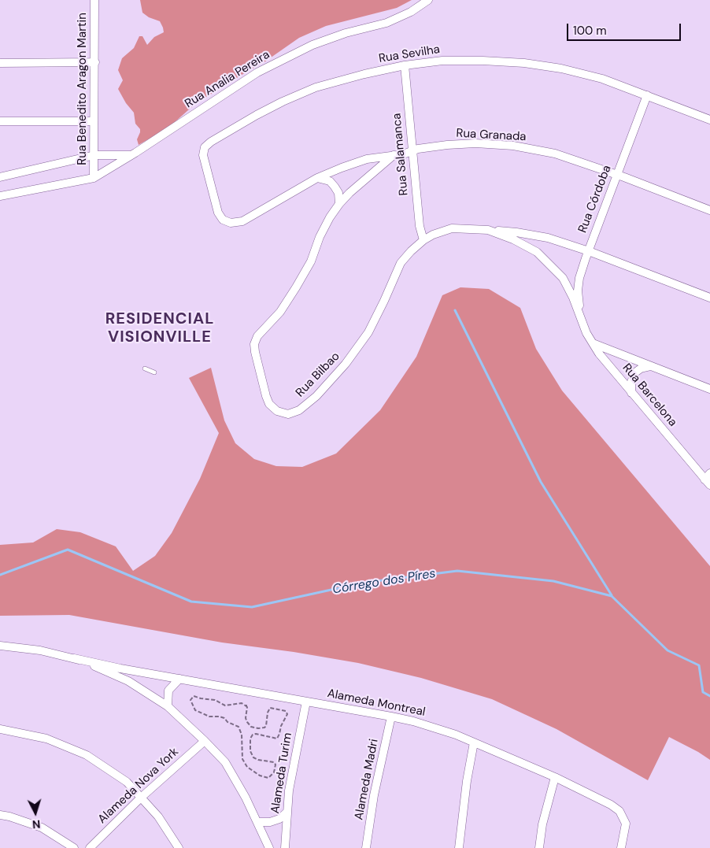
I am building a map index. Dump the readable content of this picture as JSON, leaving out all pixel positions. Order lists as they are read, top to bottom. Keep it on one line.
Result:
{"streets":{"street":["Rua Sevilha","Rua Analia Pereira","Rua Benedito Aragon Martin","Rua Granada","Rua Salamanca","Rua Córdoba","Rua Bilbao","Rua Barcelona","Alameda Montreal","Alameda Turim","Alameda Madri","Alameda Nova York"]},"crossings":[["Rua Sevilha","Rua Granada"],["Rua Sevilha","Rua Salamanca"],["Rua Sevilha","Rua Córdoba"],["Rua Analia Pereira","Rua Benedito Aragon Martin"],["Rua Granada","Rua Salamanca"],["Rua Granada","Rua Córdoba"],["Rua Granada","Rua Bilbao"],["Rua Salamanca","Rua Bilbao"],["Rua Córdoba","Rua Bilbao"],["Rua Córdoba","Rua Barcelona"],["Rua Bilbao","Rua Barcelona"],["Alameda Montreal","Alameda Turim"],["Alameda Montreal","Alameda Madri"]],"districts":["RESIDENCIAL VISIONVILLE"],"water":["Córrego dos Píres"],"scale_bar":"100 m","north":"bottom"}
